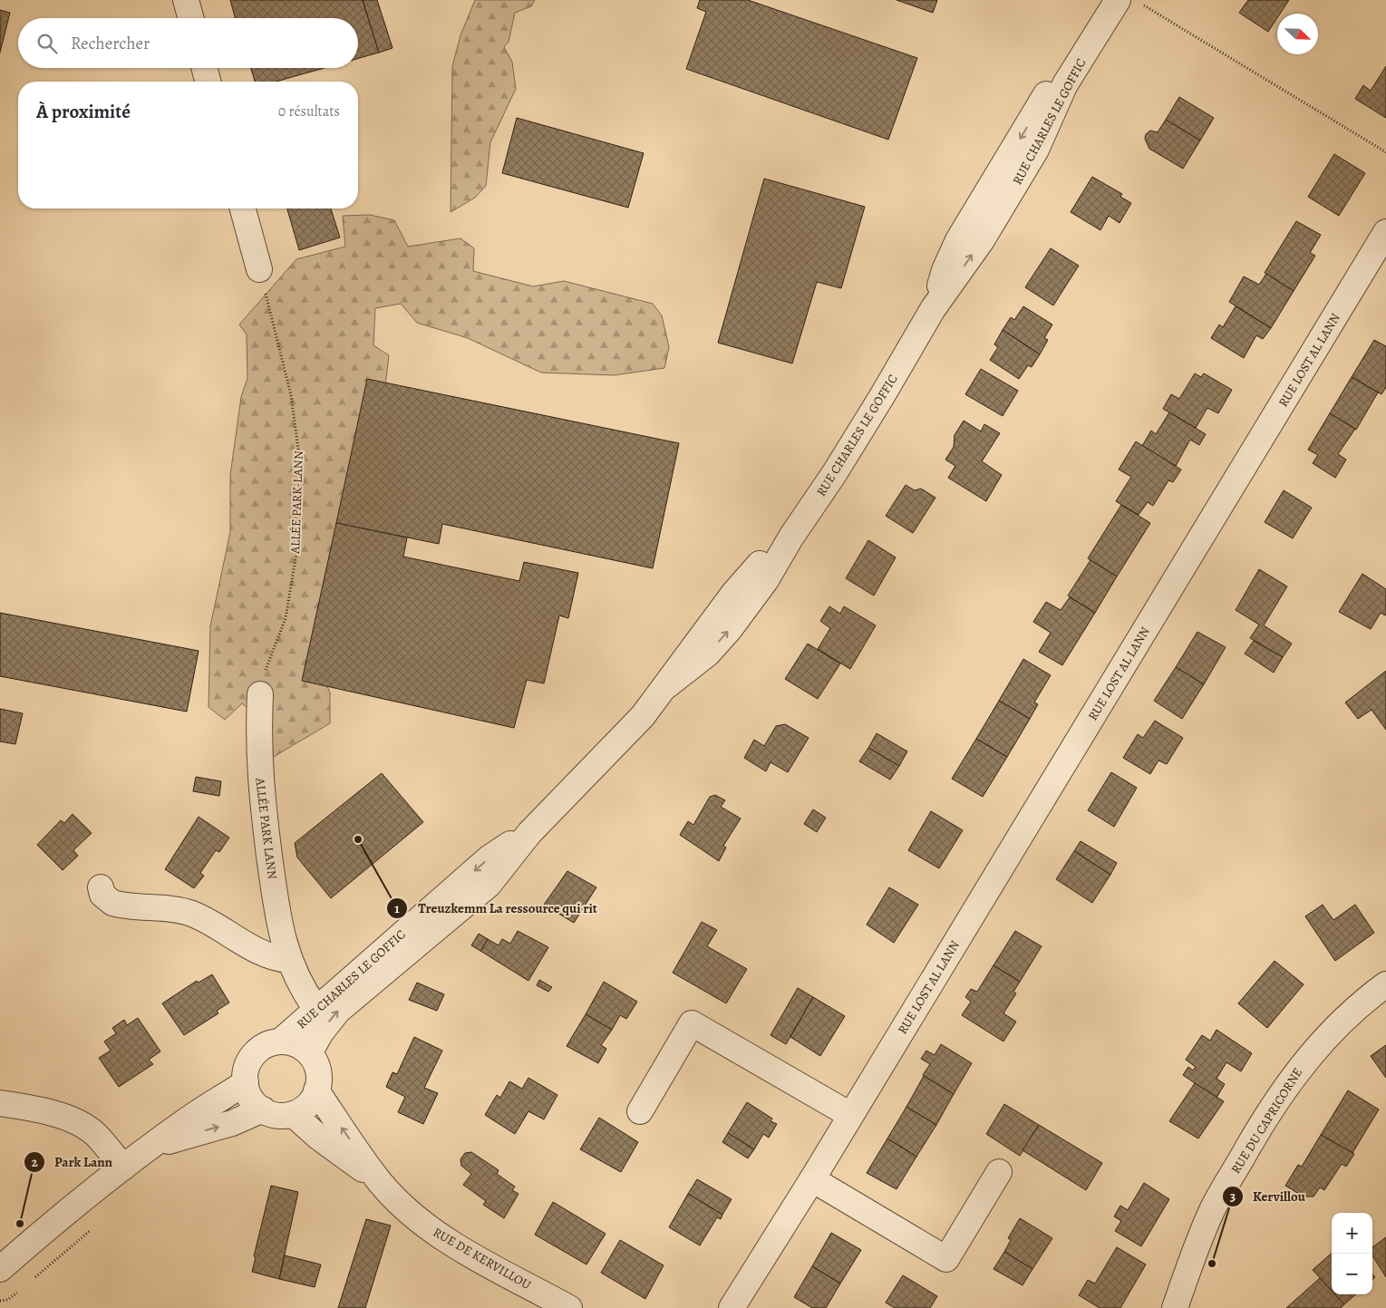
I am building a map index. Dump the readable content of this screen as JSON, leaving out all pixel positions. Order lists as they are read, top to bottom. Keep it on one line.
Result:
{"streets":{"street":["RUE CHARLES LE GOFFIC","RUE LOST AL LANN","ALLÉE PARK LANN","RUE DU CAPRICORNE","RUE DE KERVILLOU"],"path":["ALLÉE PARK-LANN"]},"crossings":[["RUE CHARLES LE GOFFIC","ALLÉE PARK LANN"],["RUE CHARLES LE GOFFIC","RUE DE KERVILLOU"],["ALLÉE PARK-LANN","ALLÉE PARK LANN"]],"places":["Treuzkemm La ressource qui rit","Park Lann","Kervillou"],"north":"bottom right","page":{"search":"Rechercher","heading":["À proximité","0 résultats"],"map_buttons":["+","−"]}}
